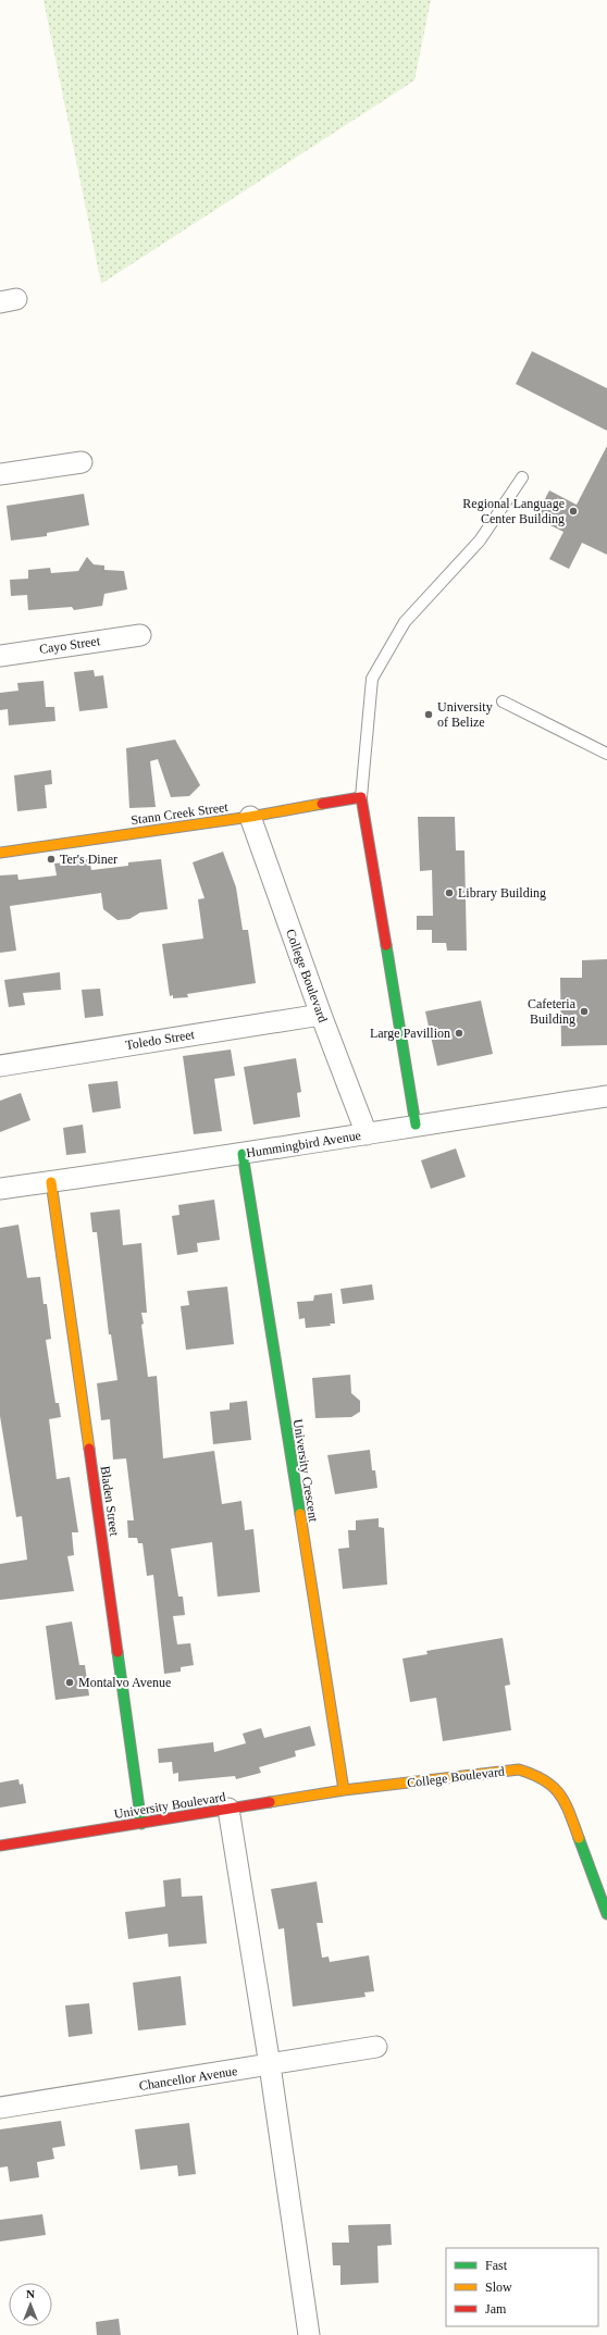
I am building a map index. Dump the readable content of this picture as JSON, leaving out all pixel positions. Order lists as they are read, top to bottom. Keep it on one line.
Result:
{"streets":{"street":["Cayo Street","Stann Creek Street","College Boulevard","Toledo Street","Hummingbird Avenue","University Crescent","Bladen Street","University Boulevard","Chancellor Avenue"]},"crossings":[["Stann Creek Street","College Boulevard"],["College Boulevard","Toledo Street"],["College Boulevard","Hummingbird Avenue"],["College Boulevard","University Crescent"],["College Boulevard","University Boulevard"],["Hummingbird Avenue","University Crescent"],["Hummingbird Avenue","Bladen Street"],["University Crescent","University Boulevard"],["Bladen Street","University Boulevard"]],"places":["Regional Language Center Building","University of Belize","Ter's Diner","Library Building","Cafeteria Building","Large Pavillion","Montalvo Avenue"],"legend":["Fast","Slow","Jam"],"north":"top"}
